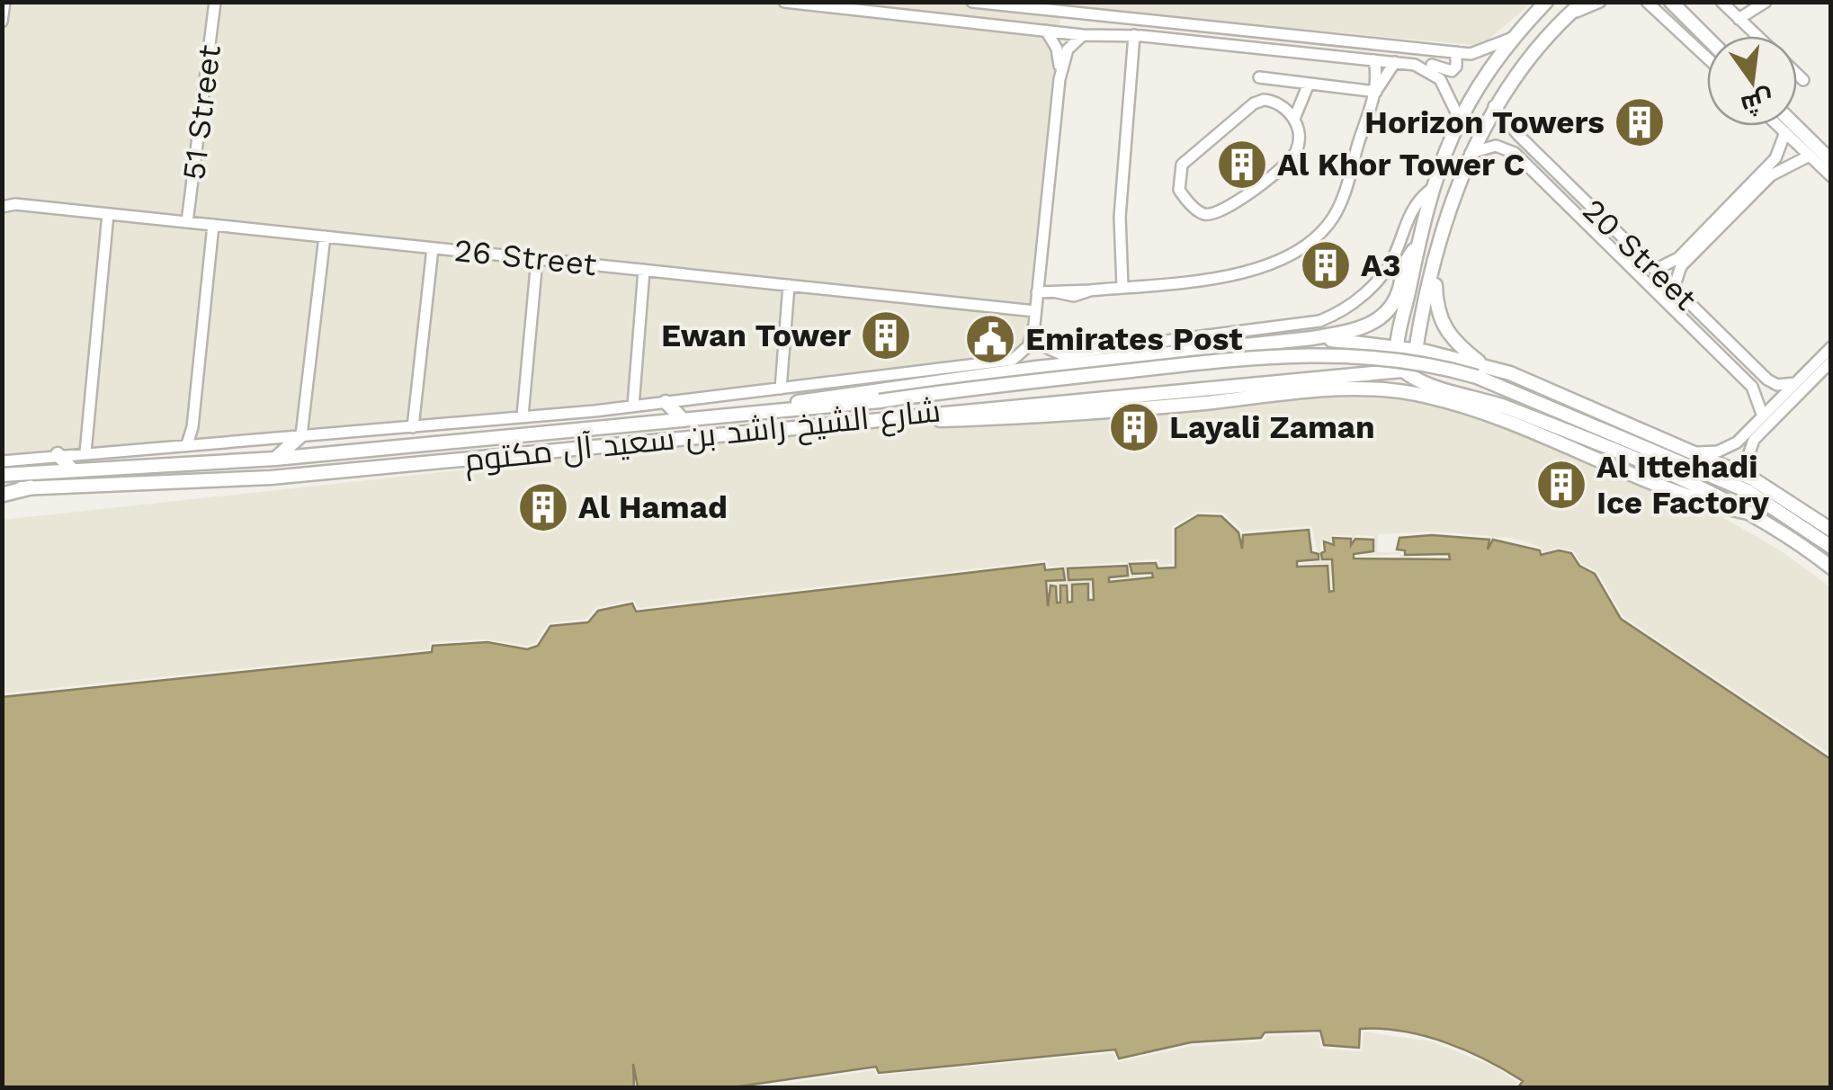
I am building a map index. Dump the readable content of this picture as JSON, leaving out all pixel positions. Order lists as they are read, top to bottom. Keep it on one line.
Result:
{"streets":{"main road":["شارع الشيخ راشد بن سعيد آل مكتوم"],"street":["51 Street","20 Street","26 Street"]},"crossings":[["51 Street","26 Street"]],"places":{"building":["Horizon Towers","Al Khor Tower C","A3","Ewan Tower","Layali Zaman","Al Ittehadi Ice Factory","Al Hamad"],"public building":["Emirates Post"]},"north":"bottom"}
